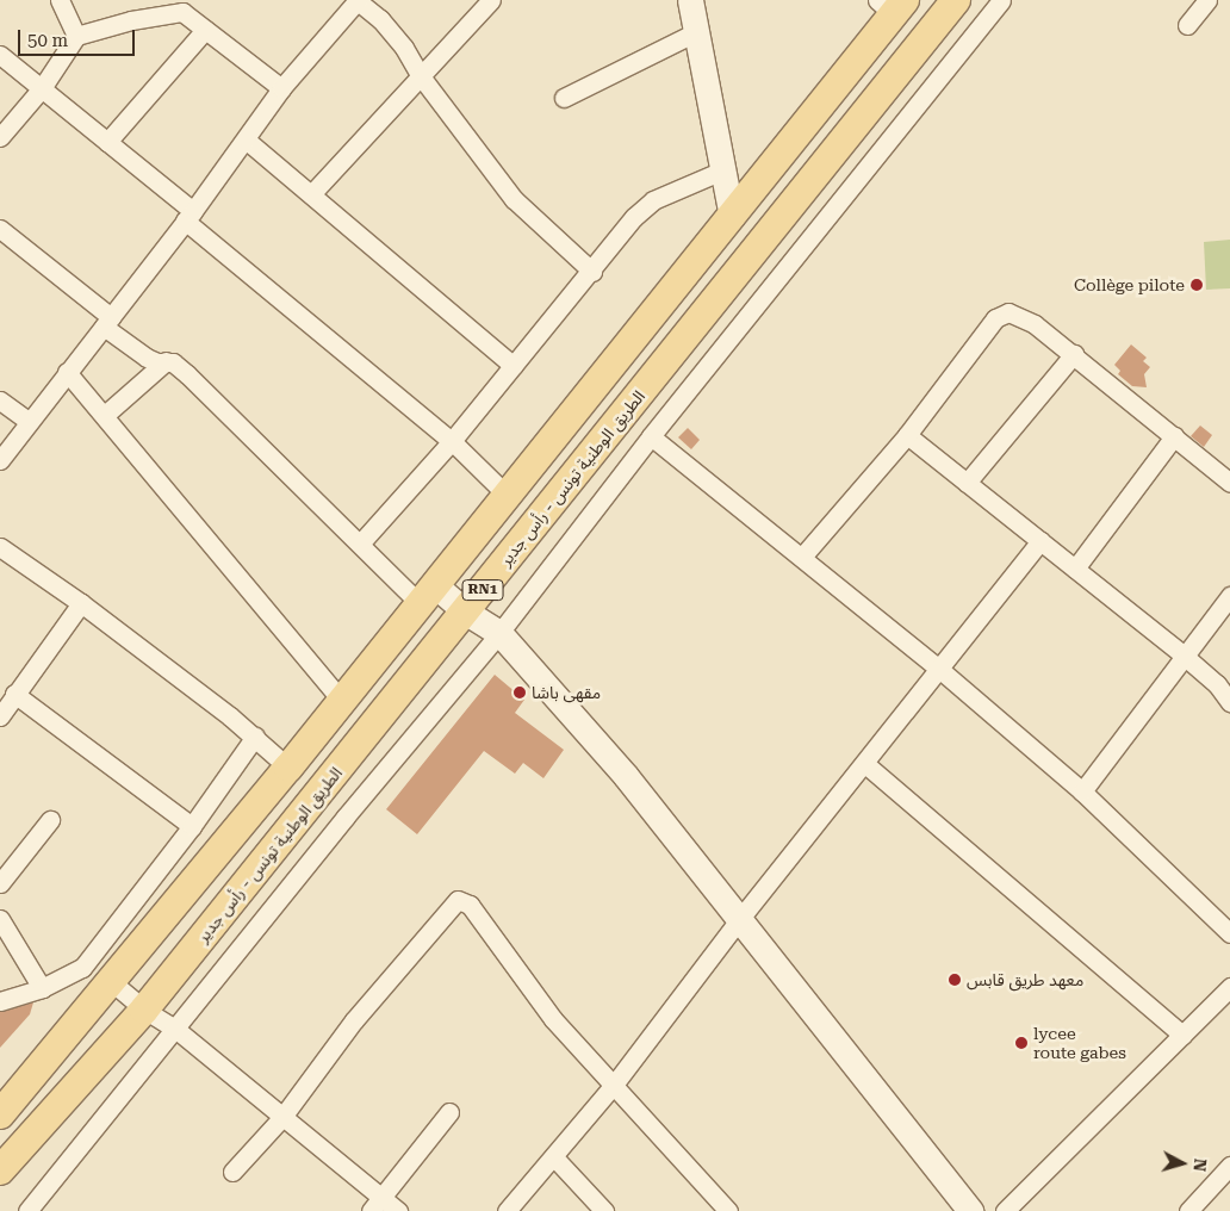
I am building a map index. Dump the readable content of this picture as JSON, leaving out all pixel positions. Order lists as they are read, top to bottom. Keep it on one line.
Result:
{"streets":{"main road":["الطريق الوطنية تونس - رأس جدير","RN1"]},"places":["Collège pilote","مقهى باشا","معهد طريق قابس","lycee route gabes"],"scale_bar":"50 m","north":"right"}
